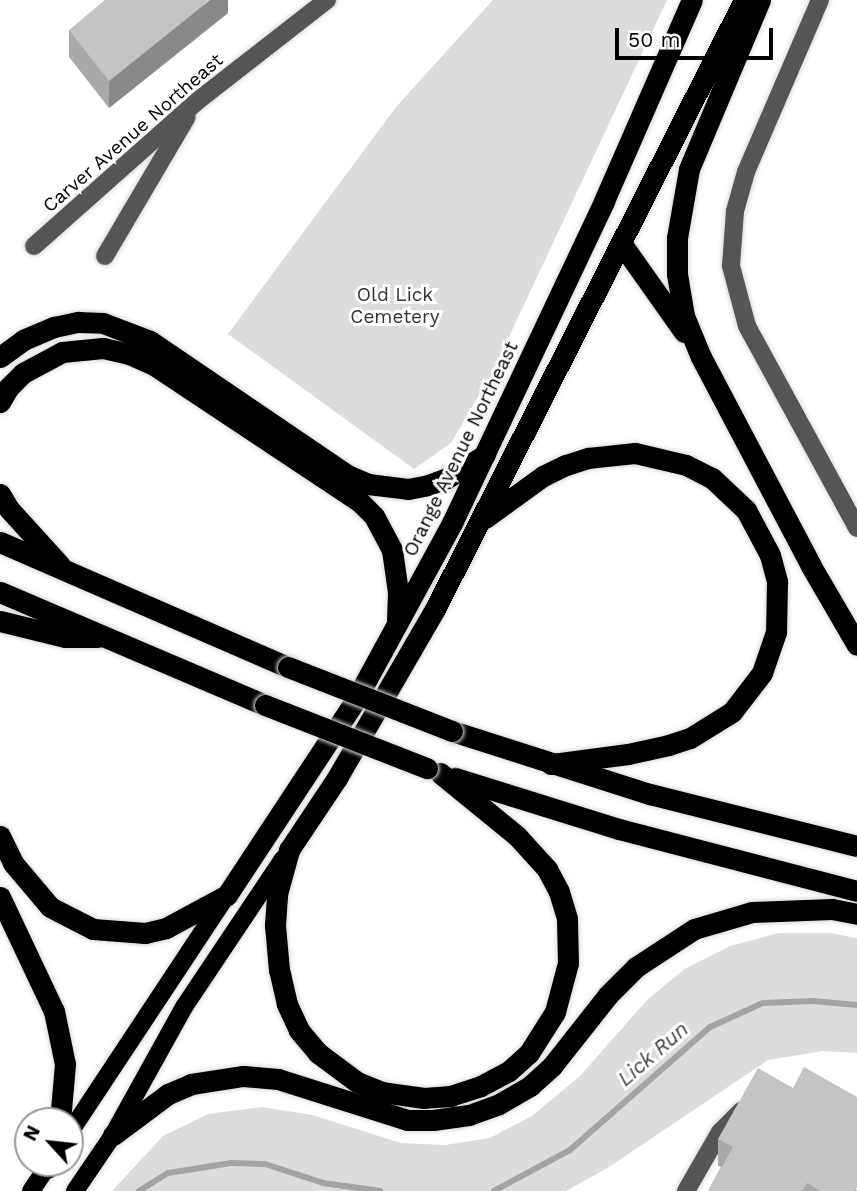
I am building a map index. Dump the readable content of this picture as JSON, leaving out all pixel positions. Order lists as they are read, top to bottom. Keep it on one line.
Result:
{"streets":{"highway":["Orange Avenue Northeast"],"street":["Carver Avenue Northeast"]},"water":["Lick Run"],"parks":["Old Lick Cemetery"],"scale_bar":"50 m","north":"top left"}
